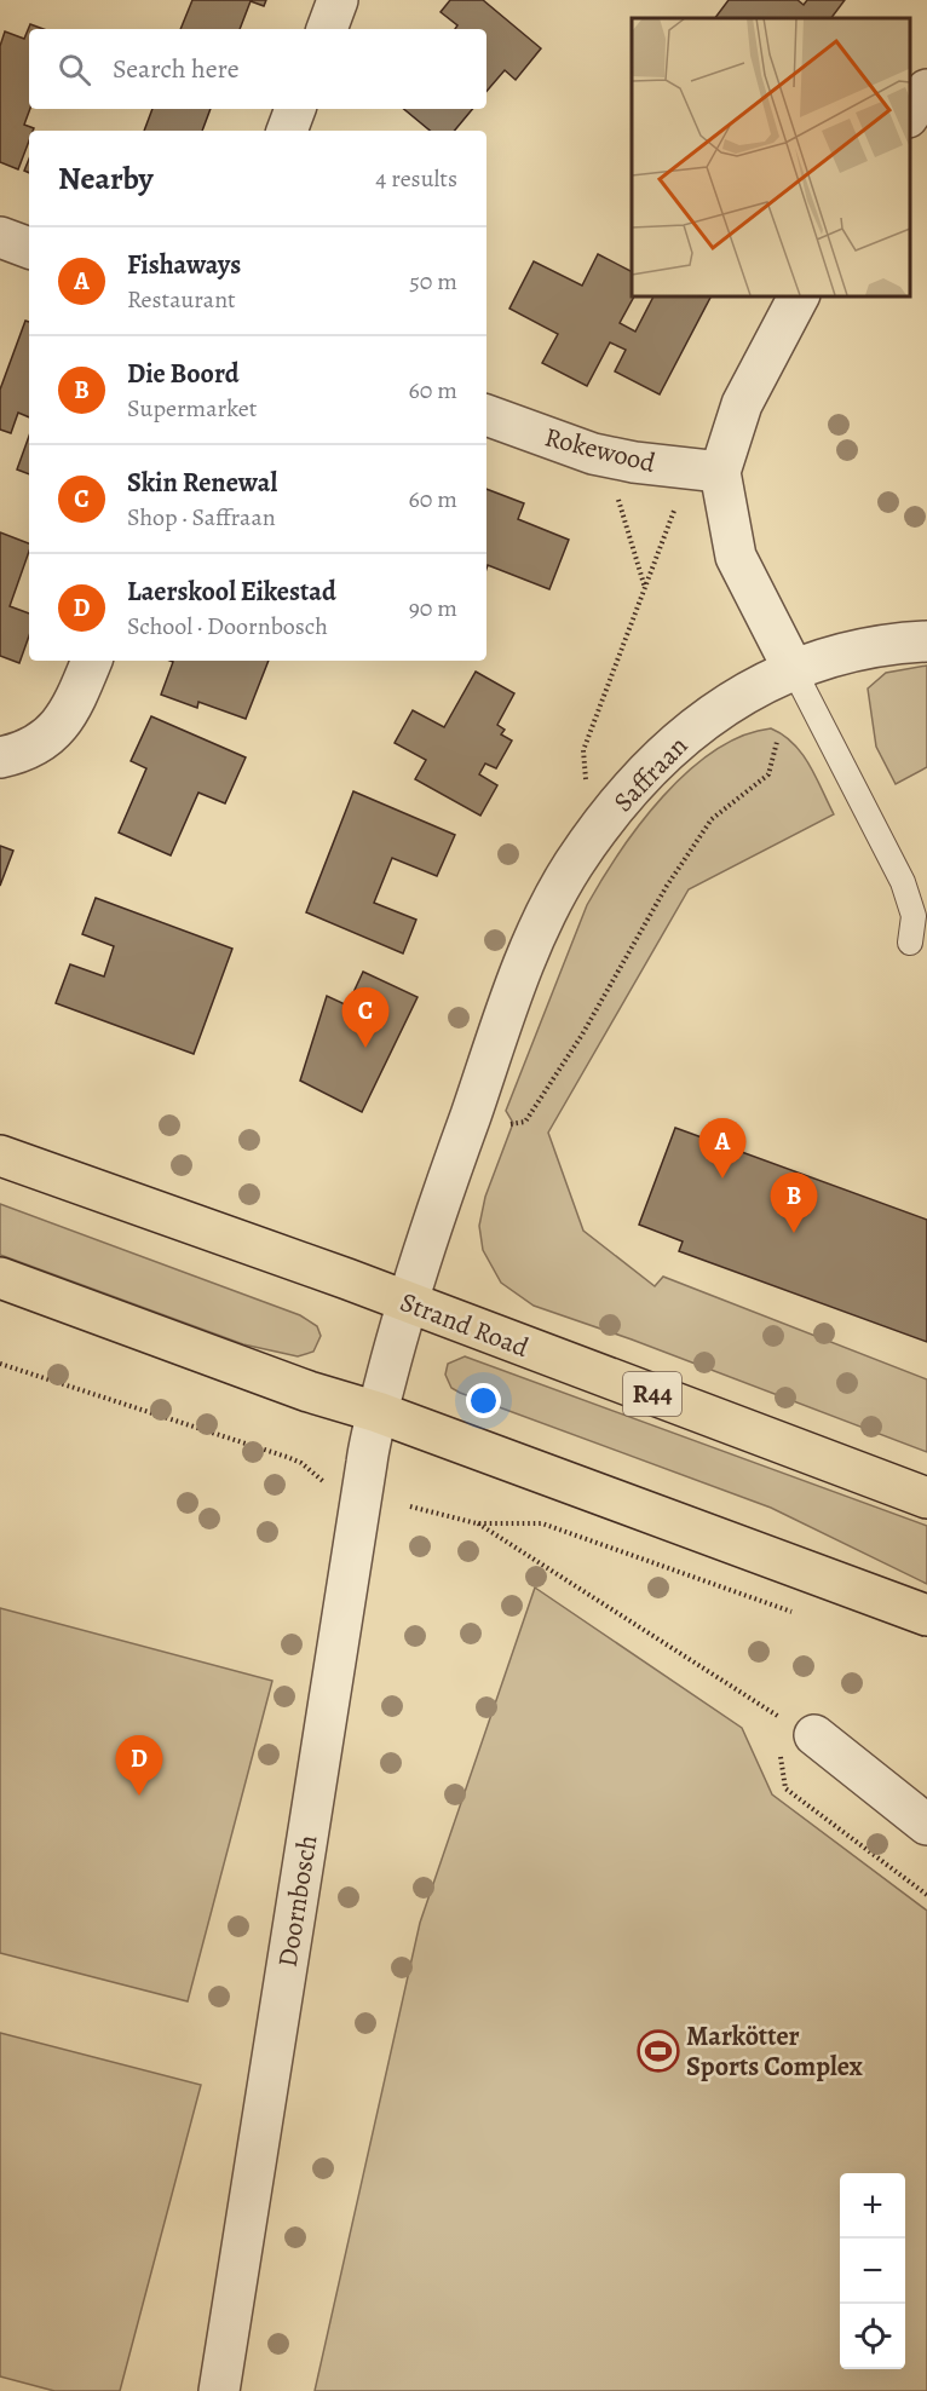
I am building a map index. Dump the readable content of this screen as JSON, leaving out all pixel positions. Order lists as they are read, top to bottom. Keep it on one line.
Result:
{"streets":{"main road":["Strand Road","R44"],"street":["Rokewood","Saffraan","Doornbosch"]},"crossings":[["Saffraan","Strand Road"],["Saffraan","Doornbosch"]],"places":{"sports":["Markötter Sports Complex"]},"page":{"search":"Search here","heading":["Nearby","4 results"],"list":[{"mark":"A","name":"Fishaways","note":"Restaurant","value":"50 m"},{"mark":"B","name":"Die Boord","note":"Supermarket","value":"60 m"},{"mark":"C","name":"Skin Renewal","note":"Shop · Saffraan","value":"60 m"},{"mark":"D","name":"Laerskool Eikestad","note":"School · Doornbosch","value":"90 m"}],"pins":["C","A","B","D"],"map_buttons":["+","−"]}}
